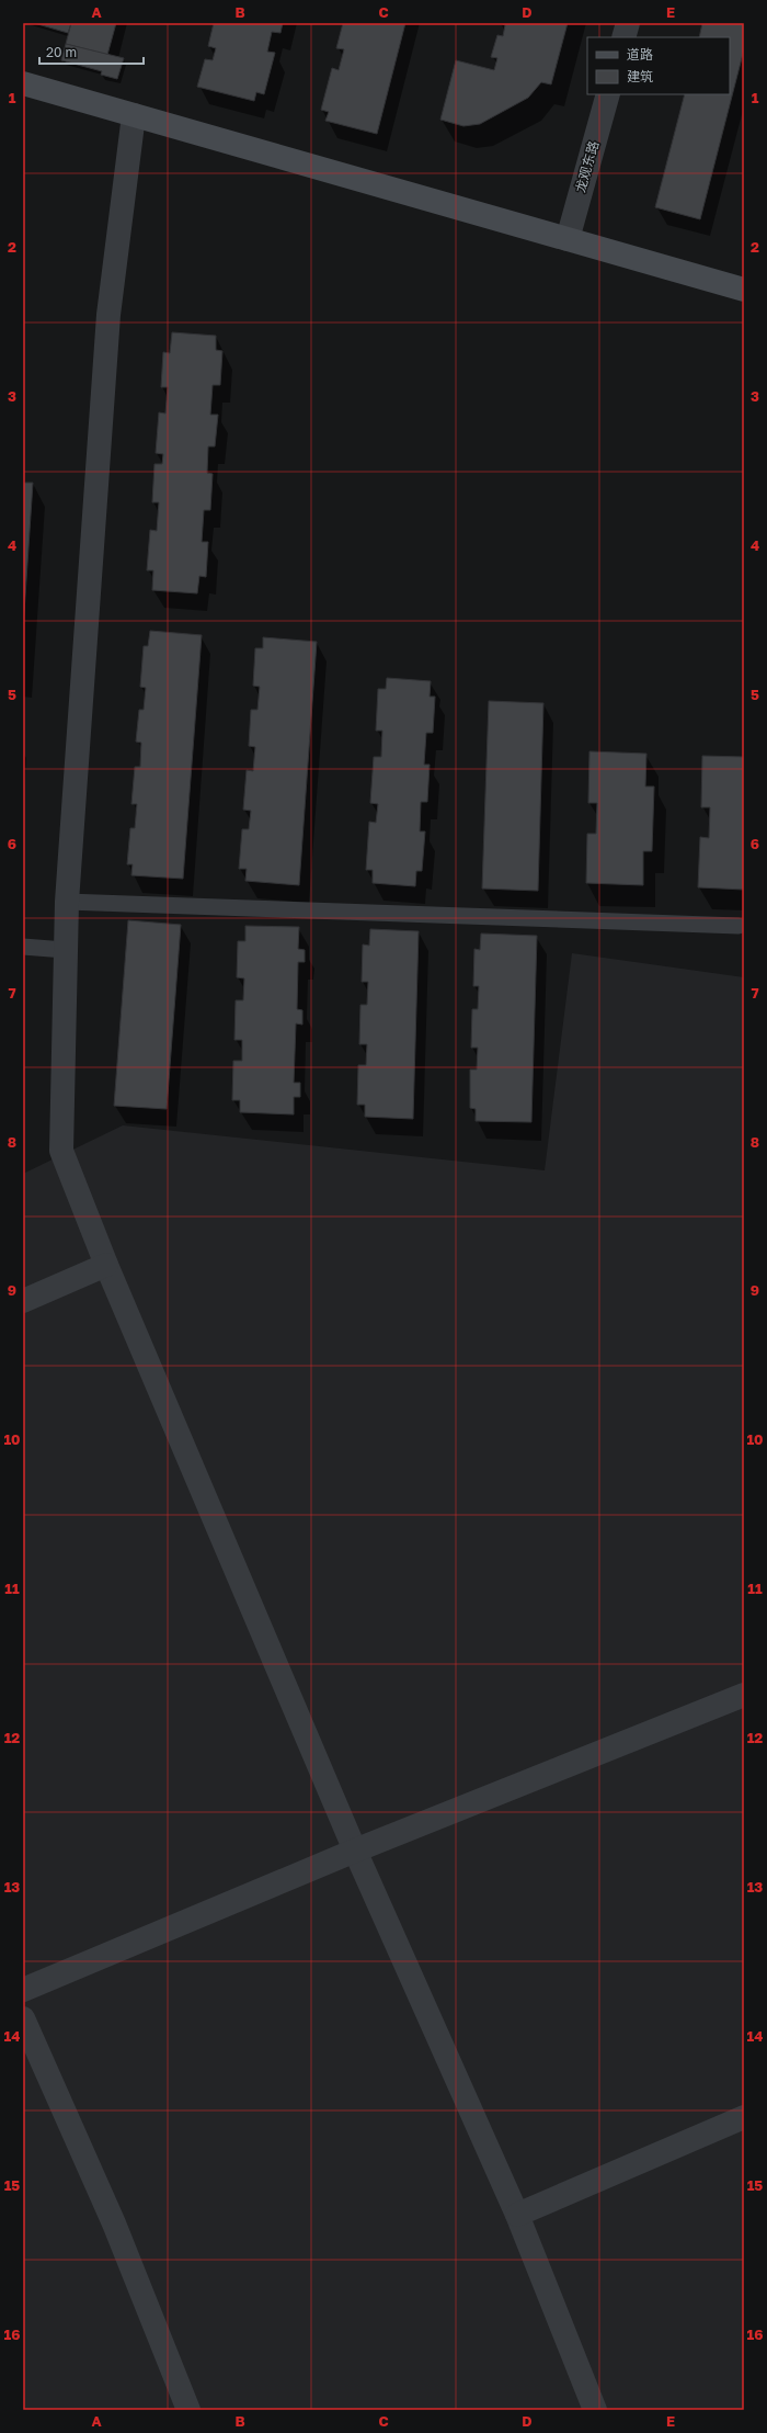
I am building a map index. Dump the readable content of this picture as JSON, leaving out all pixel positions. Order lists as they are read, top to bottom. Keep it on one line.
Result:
{"streets":{"street":["龙观东路"]},"legend":["道路","建筑"],"scale_bar":"20 m","grid":{"columns":["A","B","C","D","E"],"rows":["1","2","3","4","5","6","7","8","9","10","11","12","13","14","15","16"]}}
